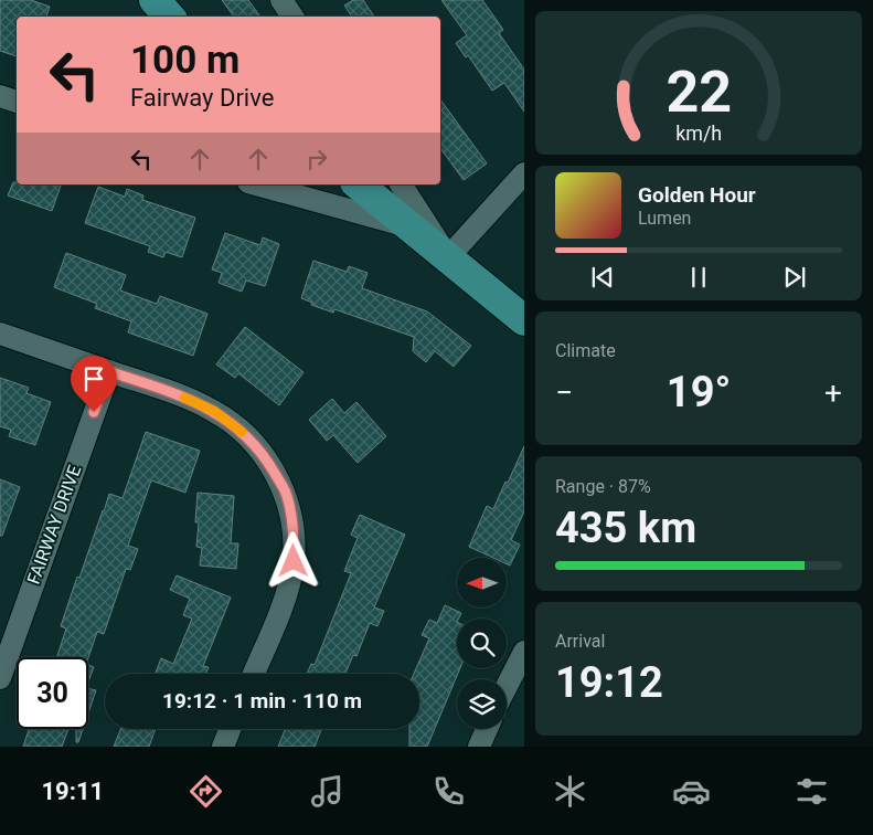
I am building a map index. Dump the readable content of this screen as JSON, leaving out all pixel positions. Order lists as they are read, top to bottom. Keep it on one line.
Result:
{"streets":{"street":["FAIRWAY DRIVE"]},"north":"left","page":{"turn":["100 m","Fairway Drive"],"song":["Golden Hour","Lumen"],"tile":["Climate",["Range · 87%","435 km"],["Arrival","19:12"]],"heat":["−","19°","+"],"limit":"30","trip":"19:12 · 1 min · 110 m","tabs":"19:11","gauge":["22","km/h"]}}
